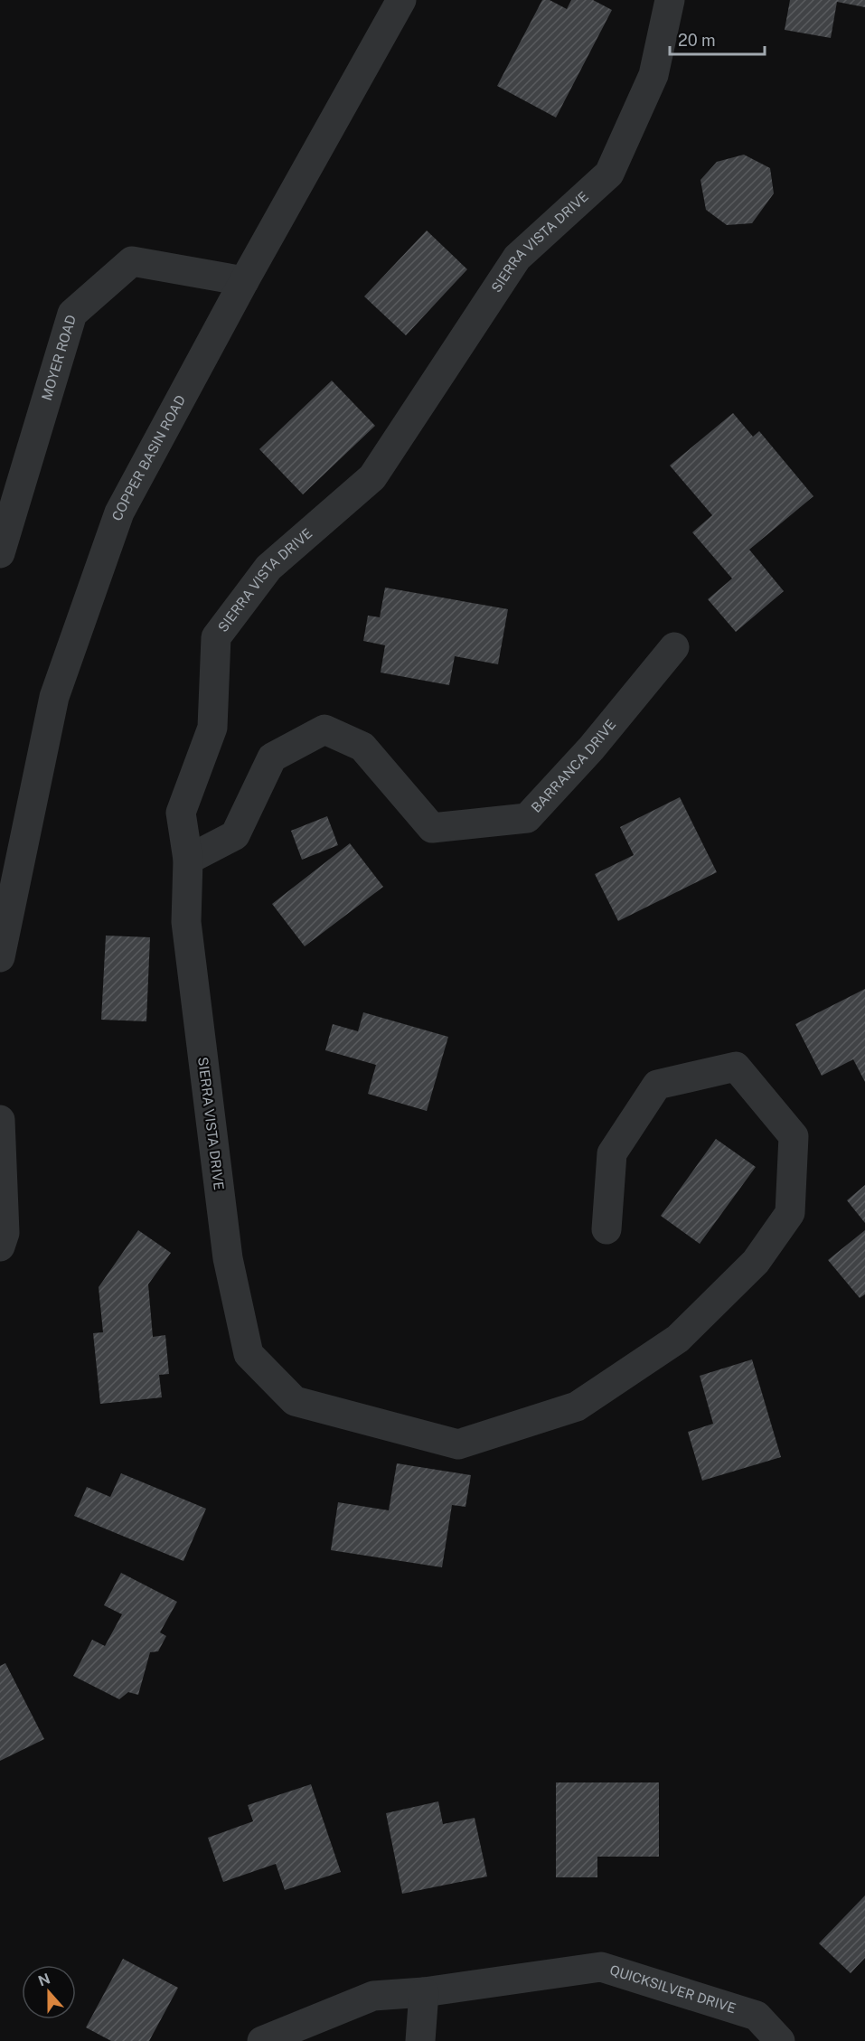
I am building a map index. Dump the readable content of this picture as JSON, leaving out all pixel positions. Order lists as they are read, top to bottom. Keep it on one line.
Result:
{"streets":{"street":["SIERRA VISTA DRIVE","MOYER ROAD","COPPER BASIN ROAD","BARRANCA DRIVE","QUICKSILVER DRIVE"]},"crossings":[["SIERRA VISTA DRIVE","BARRANCA DRIVE"],["MOYER ROAD","COPPER BASIN ROAD"]],"scale_bar":"20 m","north":"top"}
